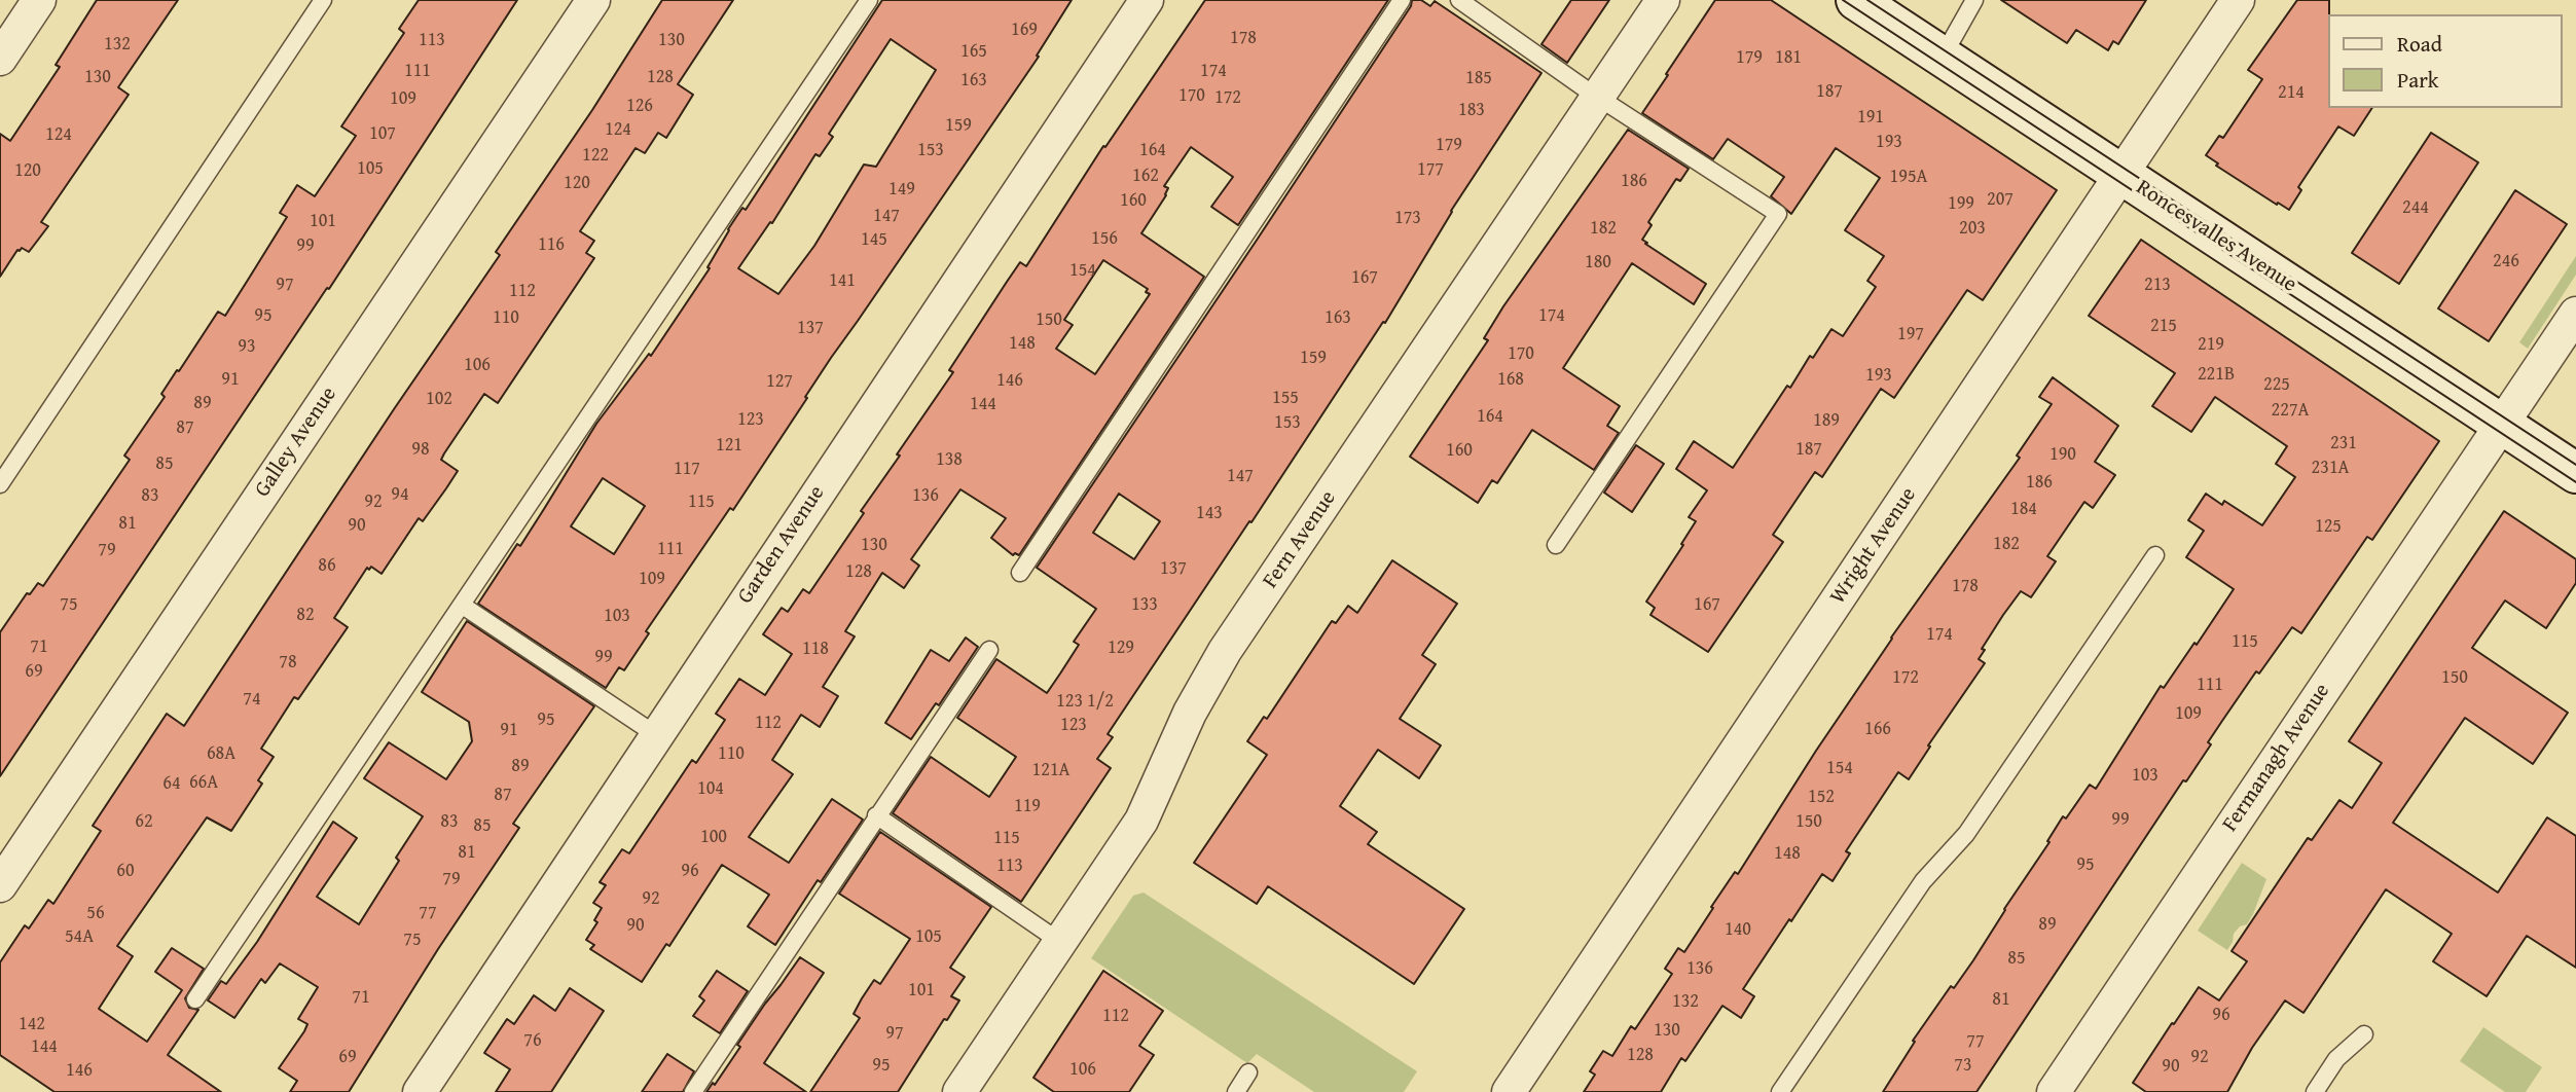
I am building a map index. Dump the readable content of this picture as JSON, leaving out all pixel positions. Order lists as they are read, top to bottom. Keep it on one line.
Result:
{"streets":{"street":["Roncesvalles Avenue","Galley Avenue","Fern Avenue","Garden Avenue","Wright Avenue","Fermanagh Avenue"]},"crossings":[["Roncesvalles Avenue","Wright Avenue"],["Roncesvalles Avenue","Fermanagh Avenue"]],"house_numbers":["169","178","113","130","132","165","179","181","111","174","130","128","185","163","187","214","170","172","109","126","183","191","159","124","107","124","193","179","153","164","122","105","177","120","162","195A","186","120","149","207","160","199","244","147","173","101","182","203","156","145","116","99","246","180","154","167","141","97","213","112","95","174","110","163","150","215","137","197","148","219","93","170","159","106","221B","193","91","168","146","127","225","155","102","89","144","227A","164","123","189","153","87","231","121","98","187","160","190","138","85","231A","117","147","186","94","83","136","92","115","184","143","81","90","125","182","130","111","79","86","137","128","109","178","75","133","167","82","103","174","115","71","129","118","99","78","69","172","150","111","74","123 1/2","109","95","112","123","166","91","68A","110","89","154","121A","103","66A","64","104","87","152","119","99","62","83","150","85","100","115","81","148","95","113","60","96","79","92","56","77","89","90","140","54A","105","75","85","136","101","71","81","132","96","112","142","130","97","76","77","144","128","69","92","95","73","90","106","146"],"legend":["Road","Park"]}
